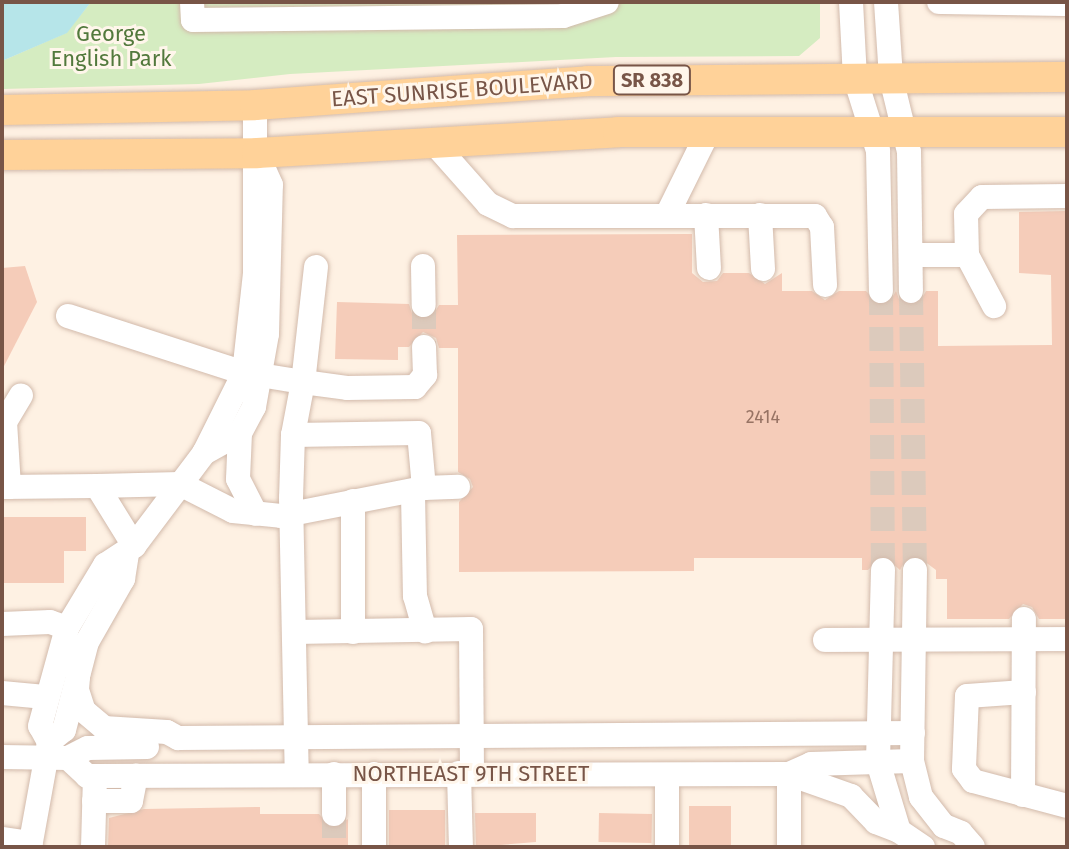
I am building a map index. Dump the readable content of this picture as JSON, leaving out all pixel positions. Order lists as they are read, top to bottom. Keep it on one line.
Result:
{"streets":{"main road":["SR 838","EAST SUNRISE BOULEVARD"],"street":["NORTHEAST 9TH STREET"]},"parks":["George English Park"],"house_numbers":["2414"]}
